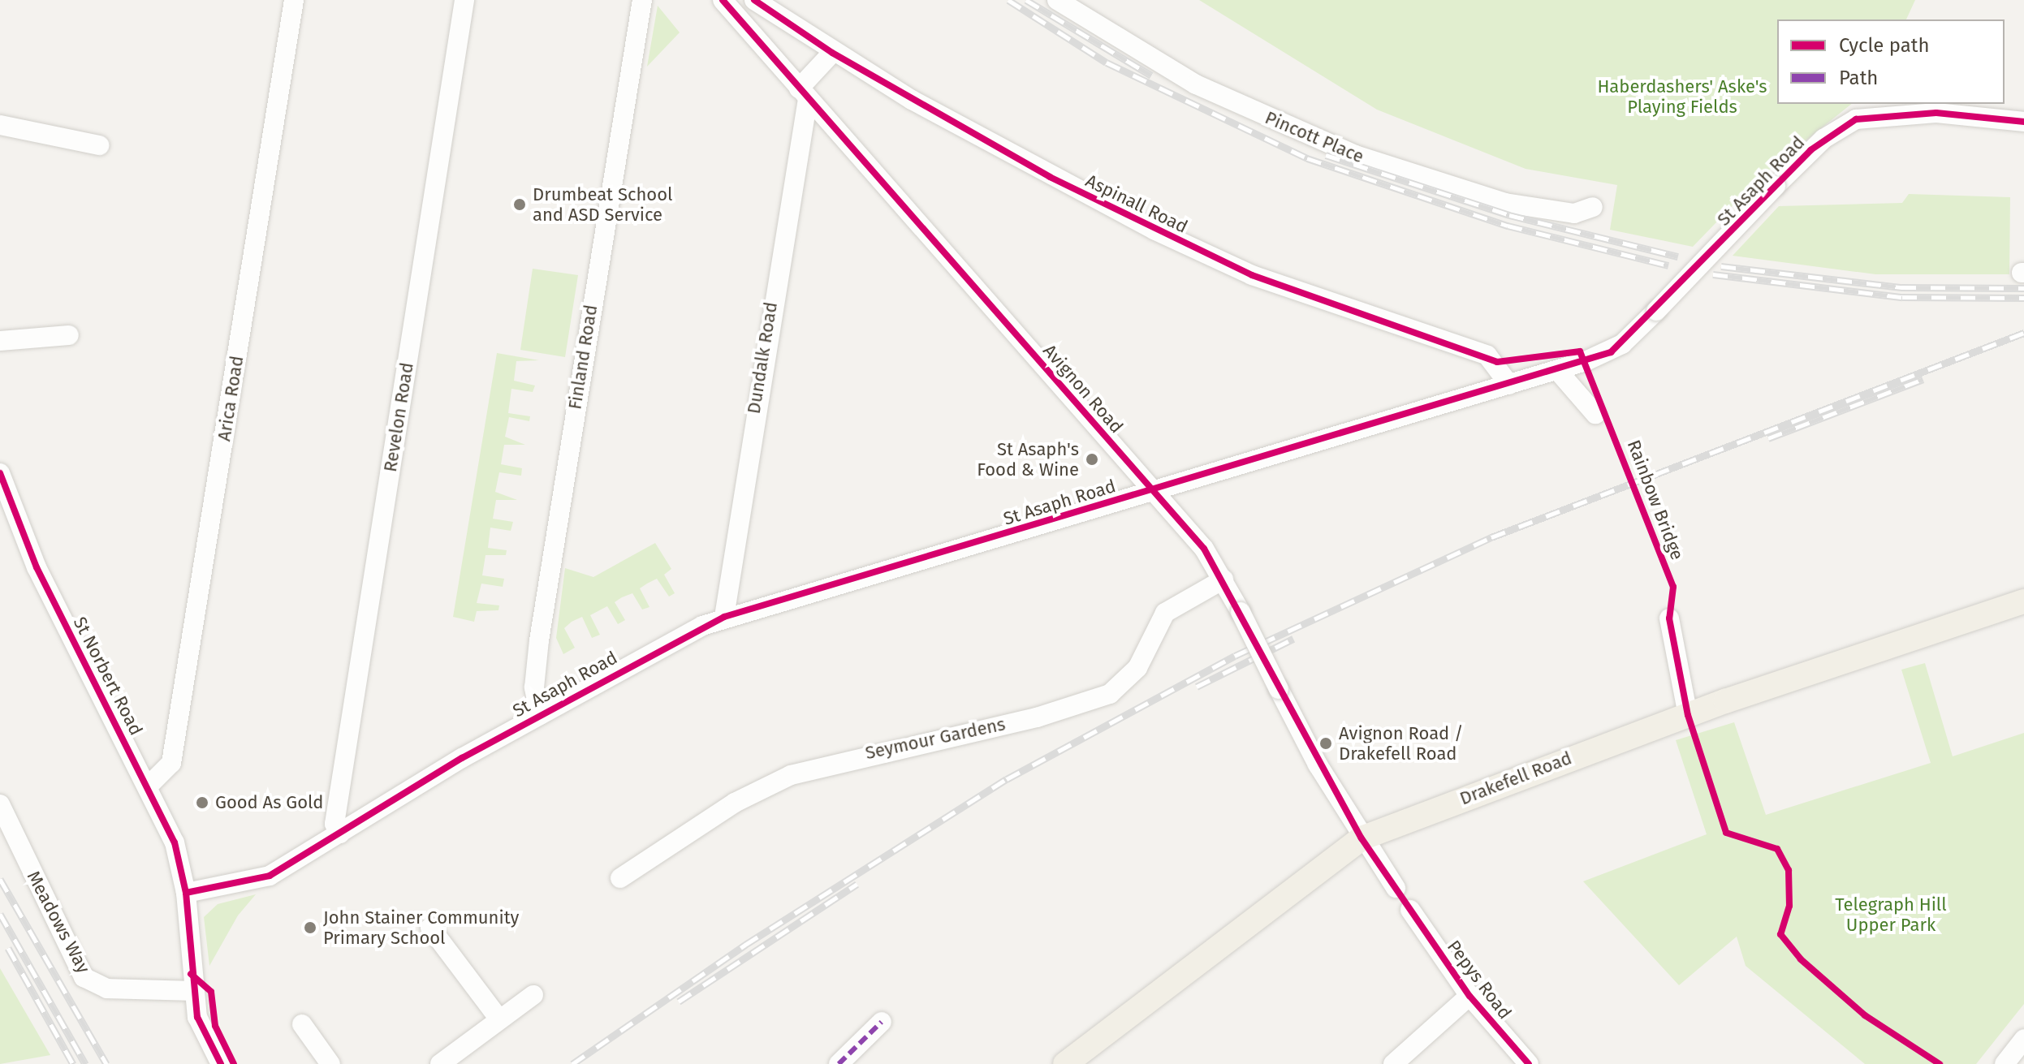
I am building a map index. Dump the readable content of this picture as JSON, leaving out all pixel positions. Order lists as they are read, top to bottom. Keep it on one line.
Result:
{"streets":{"main road":["Drakefell Road"],"street":["Pincott Place","St Asaph Road","Aspinall Road","Finland Road","Dundalk Road","Avignon Road","Arica Road","Revelon Road","St Norbert Road","Seymour Gardens","Meadows Way","Pepys Road"],"cycle path":["Rainbow Bridge"]},"crossings":[["St Asaph Road","Aspinall Road"],["St Asaph Road","Finland Road"],["St Asaph Road","Dundalk Road"],["St Asaph Road","Avignon Road"],["St Asaph Road","Revelon Road"],["St Asaph Road","St Norbert Road"],["Dundalk Road","Avignon Road"],["Avignon Road","Seymour Gardens"],["Avignon Road","Drakefell Road"],["Arica Road","St Norbert Road"],["St Norbert Road","Meadows Way"]],"parks":["Haberdashers' Aske's Playing Fields","Telegraph Hill Upper Park"],"places":["Drumbeat School and ASD Service","St Asaph's Food & Wine","Avignon Road / Drakefell Road","Good As Gold","John Stainer Community Primary School"],"legend":["Cycle path","Path"]}
